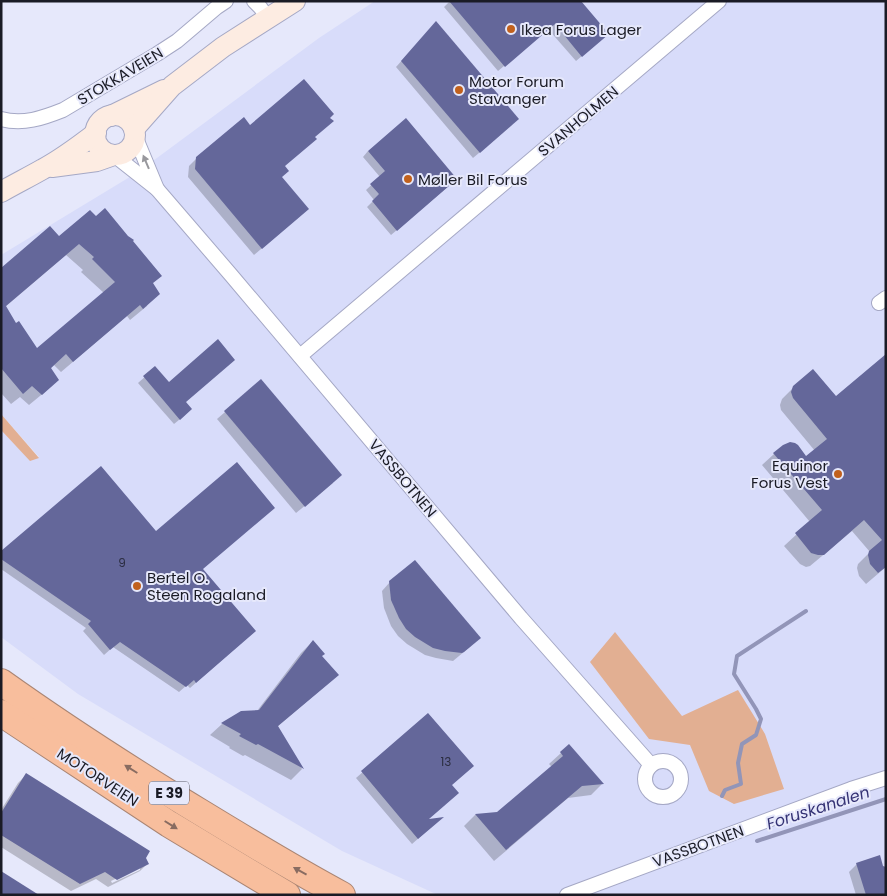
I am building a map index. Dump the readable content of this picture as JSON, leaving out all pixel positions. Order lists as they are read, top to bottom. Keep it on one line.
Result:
{"streets":{"highway":["MOTORVEIEN","E 39"],"street":["STOKKAVEIEN","SVANHOLMEN","VASSBOTNEN"]},"crossings":[["SVANHOLMEN","VASSBOTNEN"]],"water":["Foruskanalen"],"places":["Ikea Forus Lager","Motor Forum Stavanger","Møller Bil Forus","Equinor Forus Vest","Bertel O. Steen Rogaland"],"house_numbers":["9","13"]}
